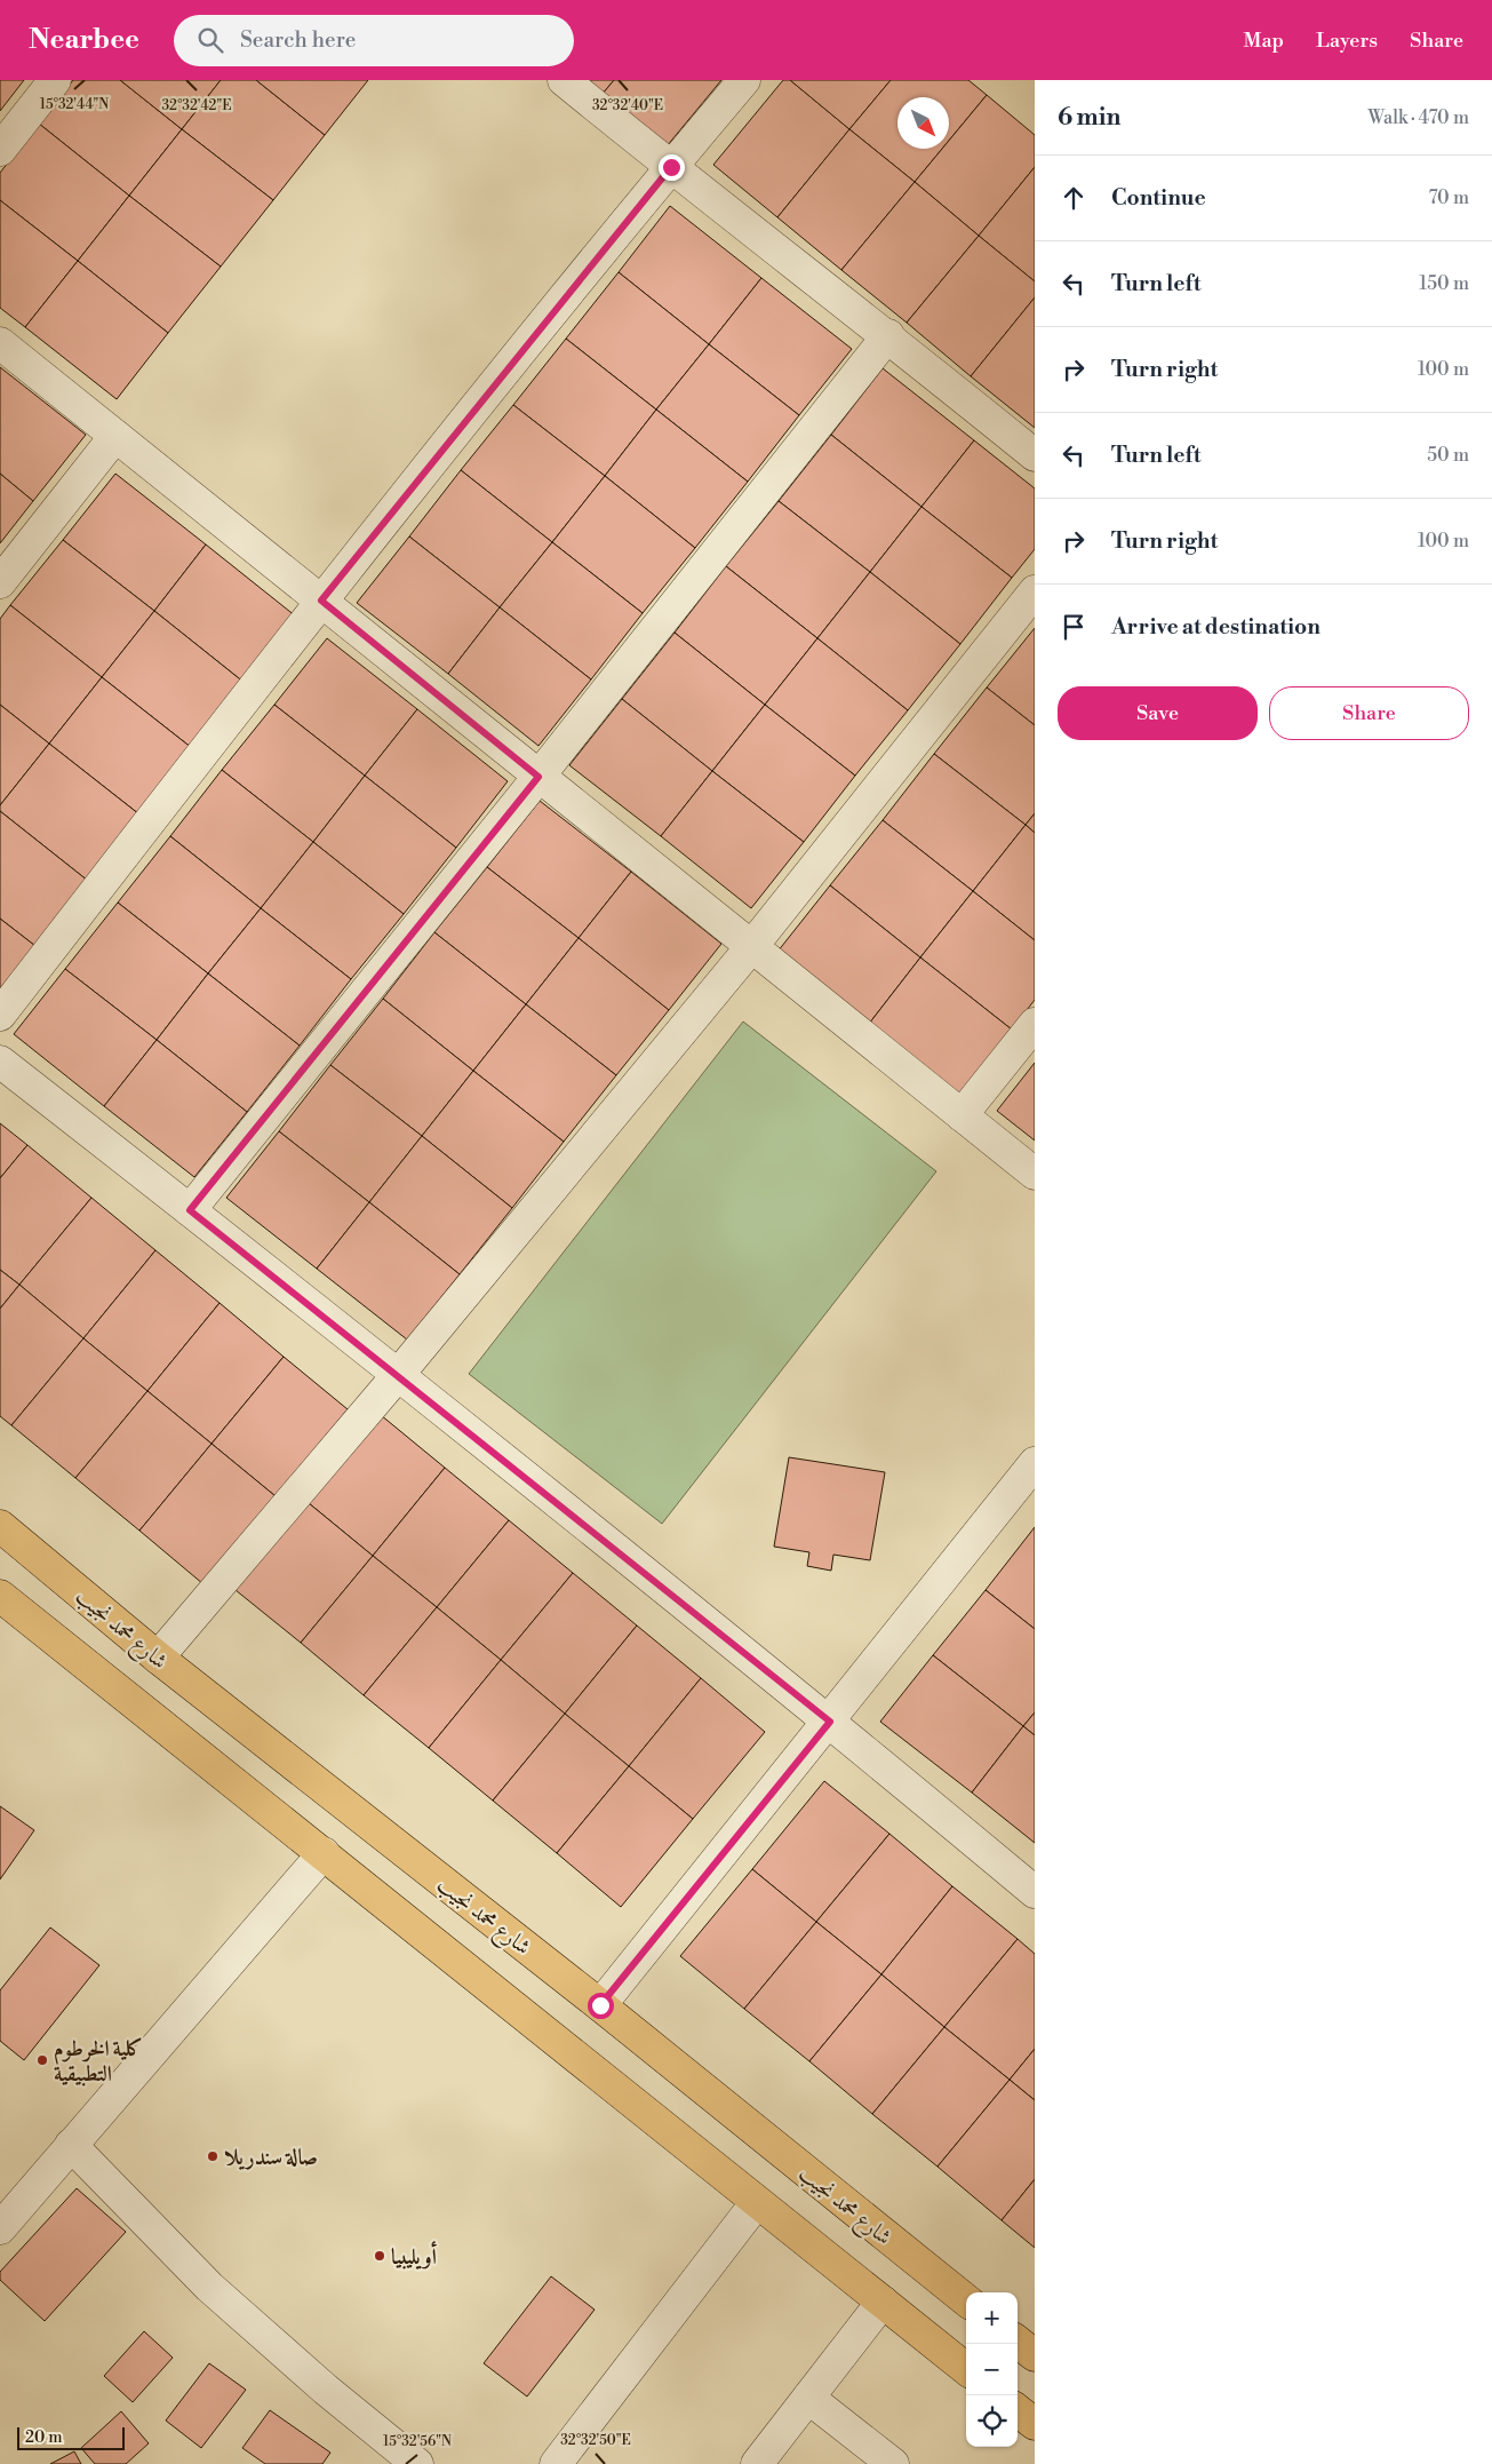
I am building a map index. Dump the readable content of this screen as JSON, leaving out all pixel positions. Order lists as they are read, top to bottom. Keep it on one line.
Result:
{"streets":{"main road":["شارع محمد نجيب"]},"places":["كلية الخرطوم التطبيقية","صالة سندريلا","أويليبيا"],"scale_bar":"20 m","north":"bottom right","page":{"header":"Nearbee","search":"Search here","nav":["Map","Layers","Share"],"heading":["6 min","Walk · 470 m"],"list":[["Continue","70 m"],["Turn left","150 m"],["Turn right","100 m"],["Turn left","50 m"],["Turn right","100 m"],"Arrive at destination"],"buttons":["Save","Share"],"map_buttons":["+","−"],"scale":"20 m"},"coordinates":["15°32'44\"N","32°32'42\"E","32°32'40\"E","32°32'50\"E","15°32'56\"N"]}
